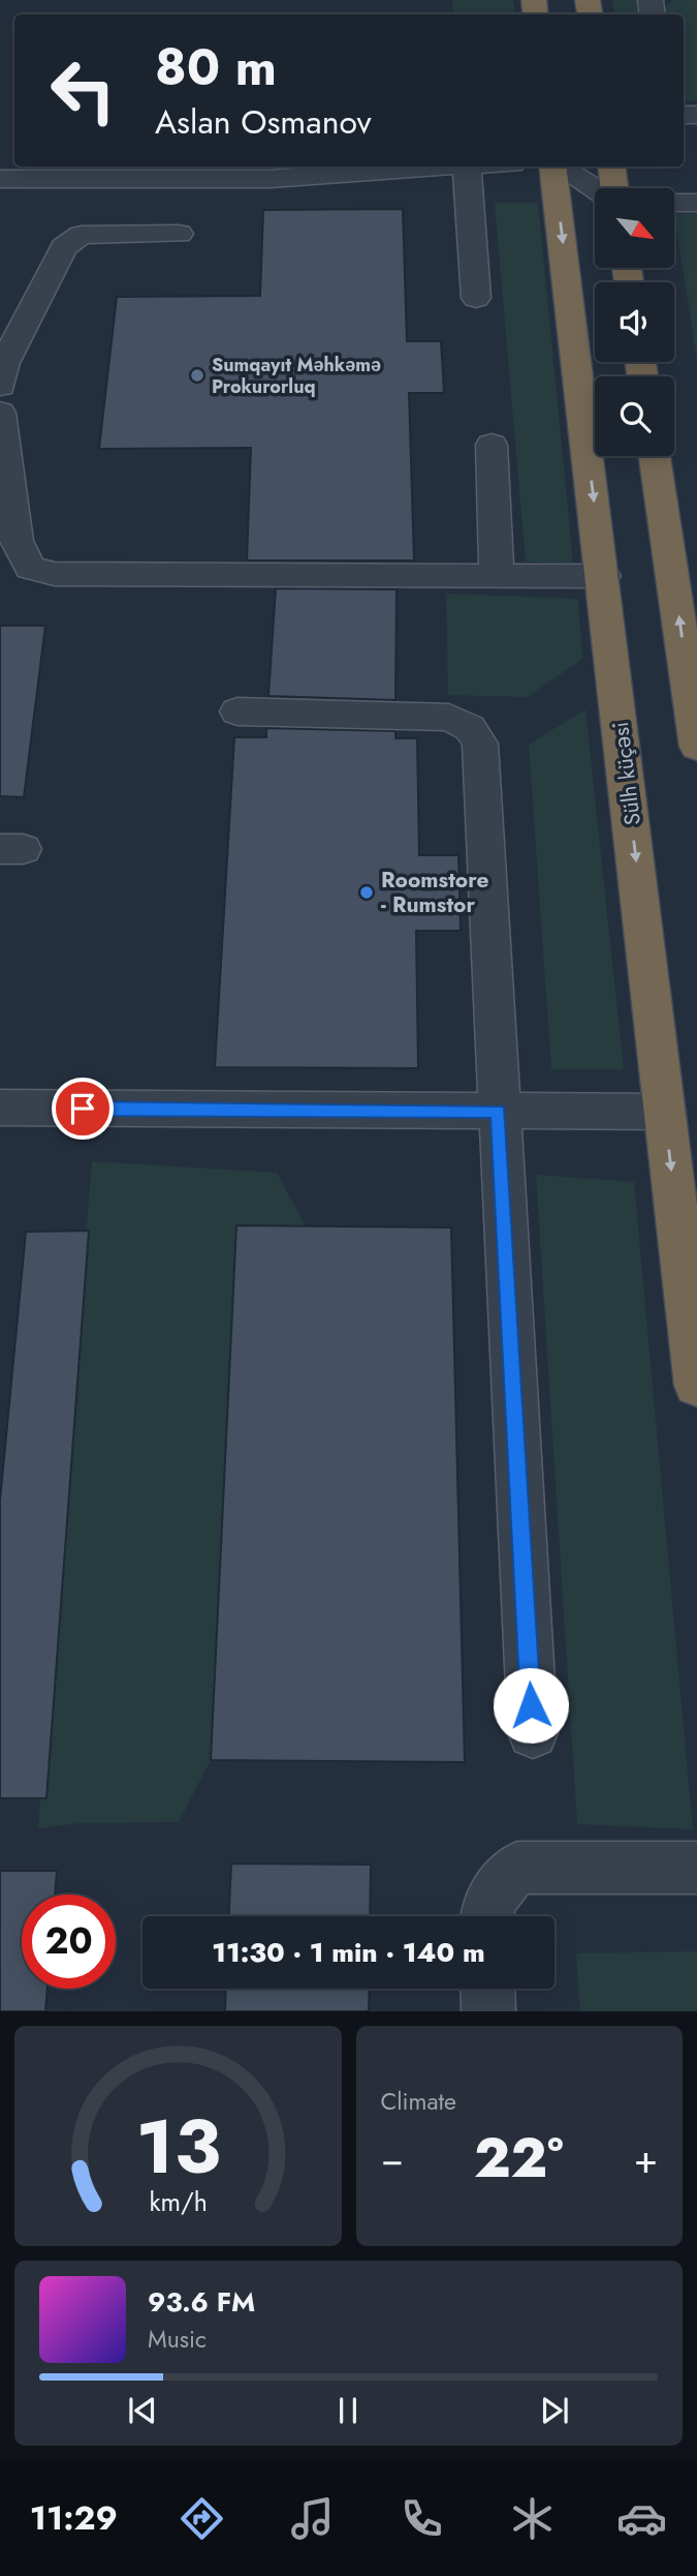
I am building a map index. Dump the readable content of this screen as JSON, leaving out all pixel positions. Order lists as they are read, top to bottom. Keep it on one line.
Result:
{"streets":{"highway":["Sülh küçəsi"]},"one_way":["Sülh küçəsi"],"places":["Sumqayıt Məhkəmə Prokurorluq","Roomstore - Rumstor"],"north":"bottom right","page":{"turn":["80 m","Aslan Osmanov"],"limit":"20","trip":"11:30 · 1 min · 140 m","tile":"Climate","heat":["−","22°","+"],"song":["93.6 FM","Music"],"tabs":"11:29","gauge":["13","km/h"]}}
